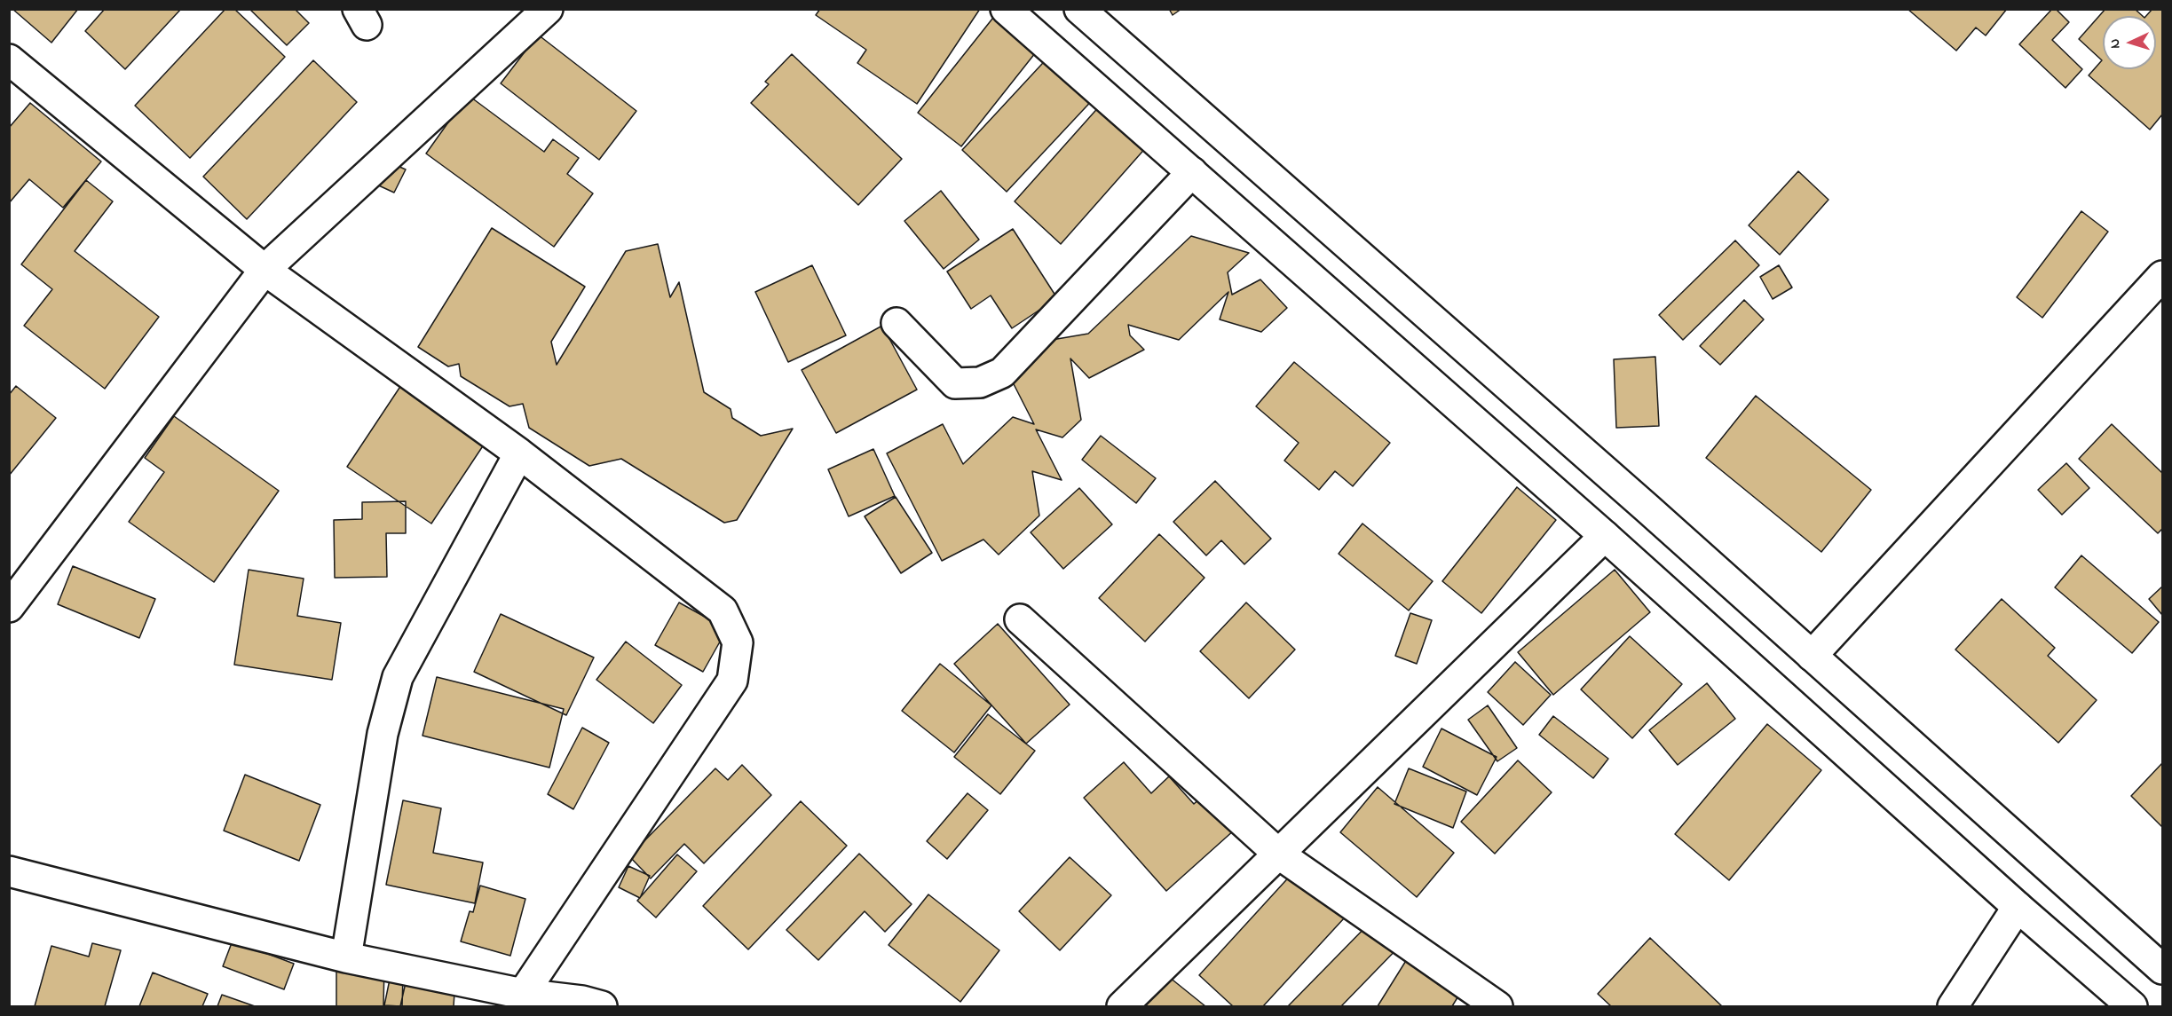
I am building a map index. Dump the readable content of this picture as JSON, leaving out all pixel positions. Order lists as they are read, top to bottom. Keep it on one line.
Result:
{"north":"left"}
